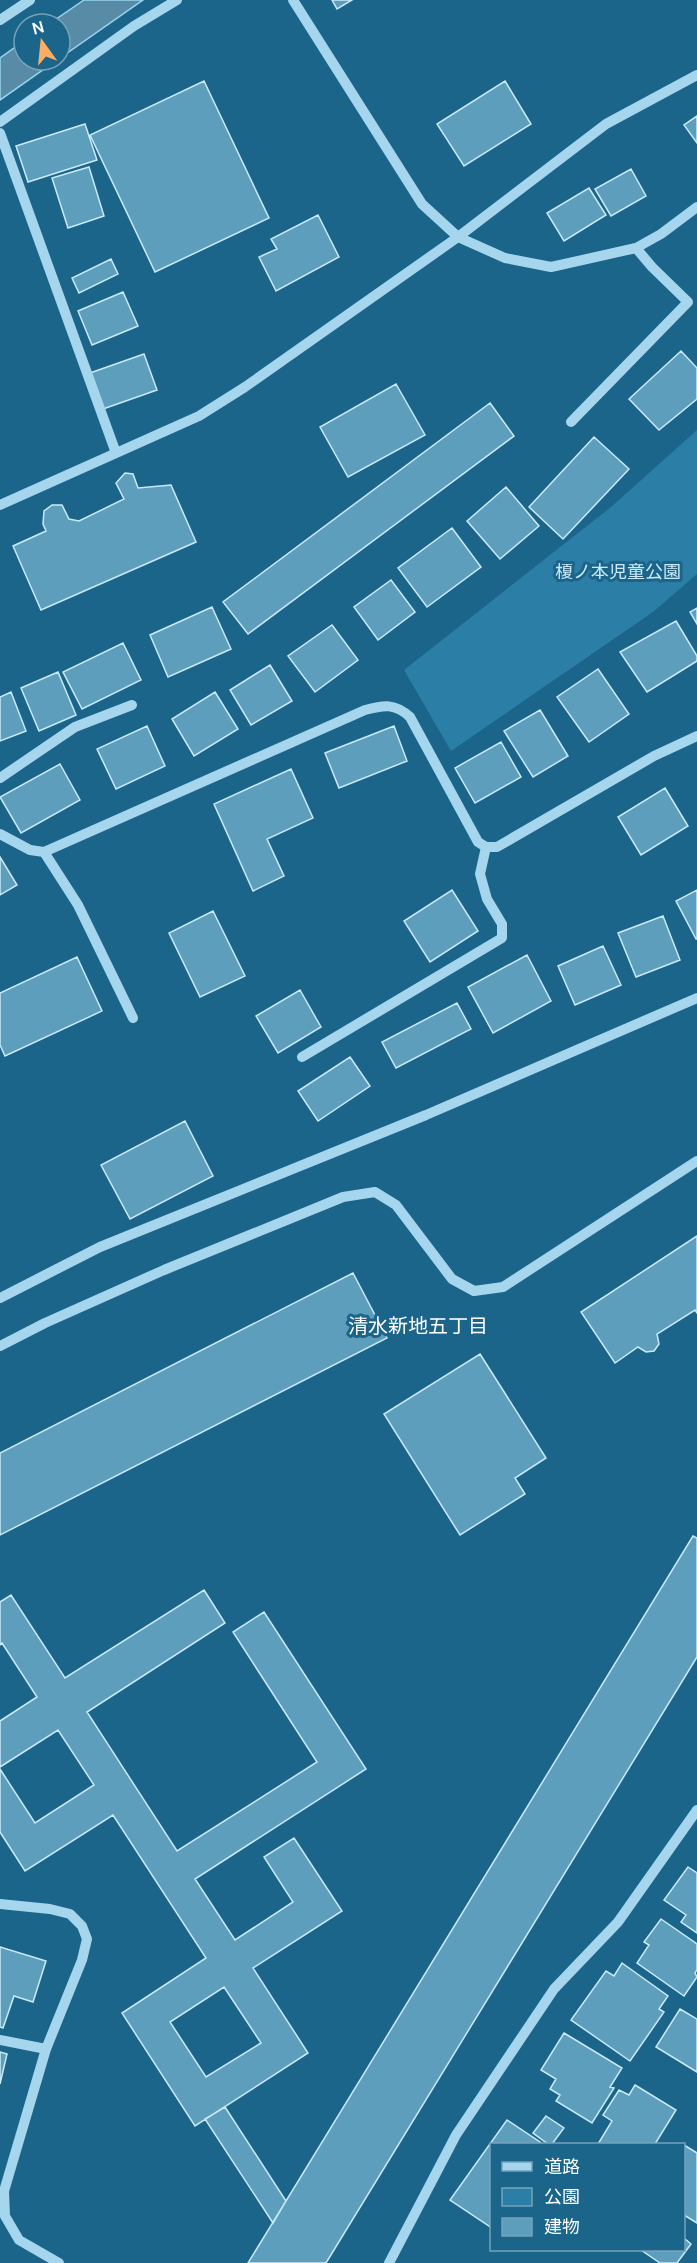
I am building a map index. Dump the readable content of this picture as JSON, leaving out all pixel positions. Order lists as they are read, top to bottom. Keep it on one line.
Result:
{"districts":["清水新地五丁目"],"parks":["榎ノ本児童公園"],"legend":["道路","公園","建物"],"north":"top"}
